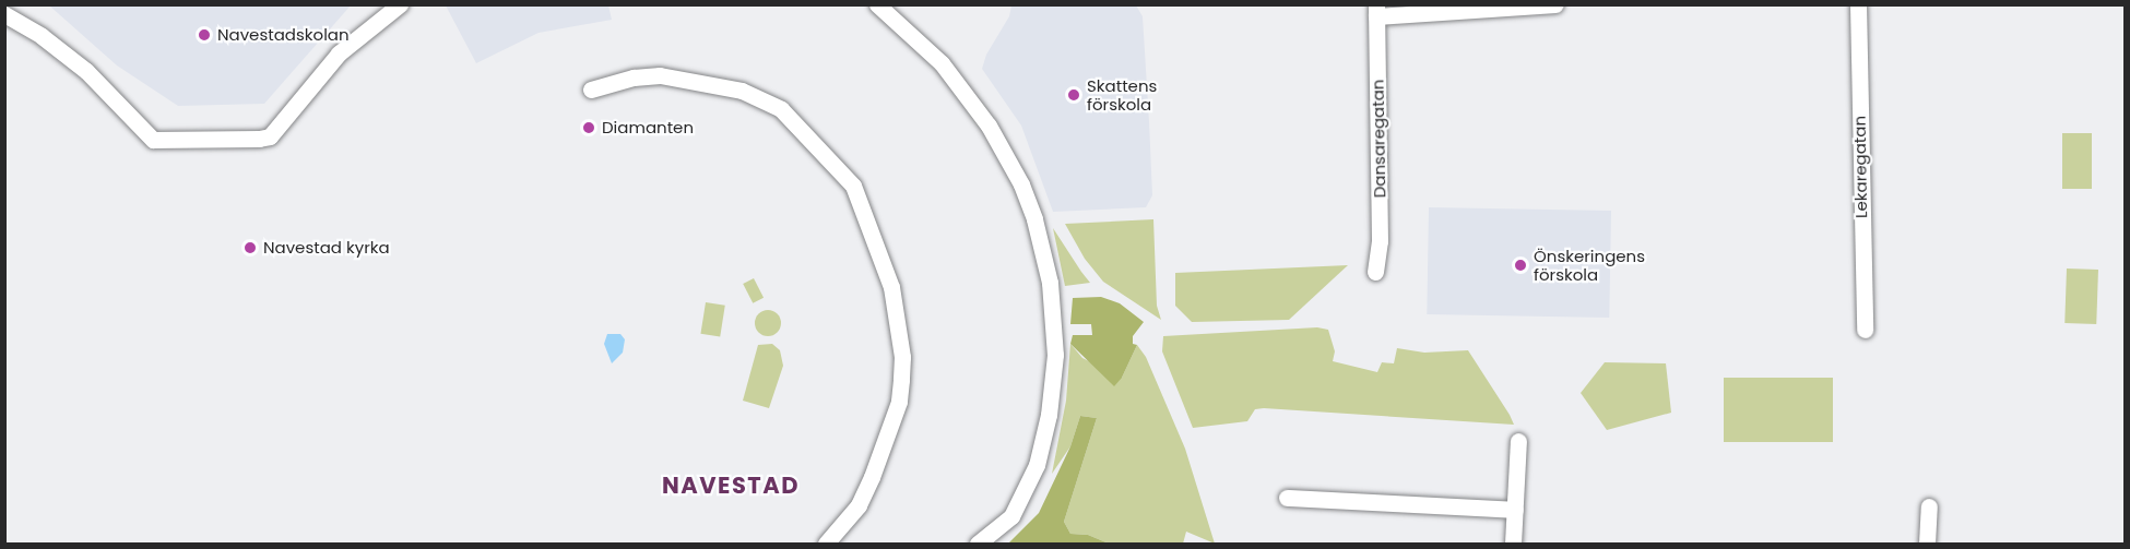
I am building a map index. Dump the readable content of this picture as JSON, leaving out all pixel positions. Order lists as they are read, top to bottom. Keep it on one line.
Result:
{"streets":{"street":["Dansaregatan","Lekaregatan"]},"districts":["NAVESTAD"],"places":["Navestadskolan","Skattens förskola","Diamanten","Navestad kyrka","Önskeringens förskola"]}
